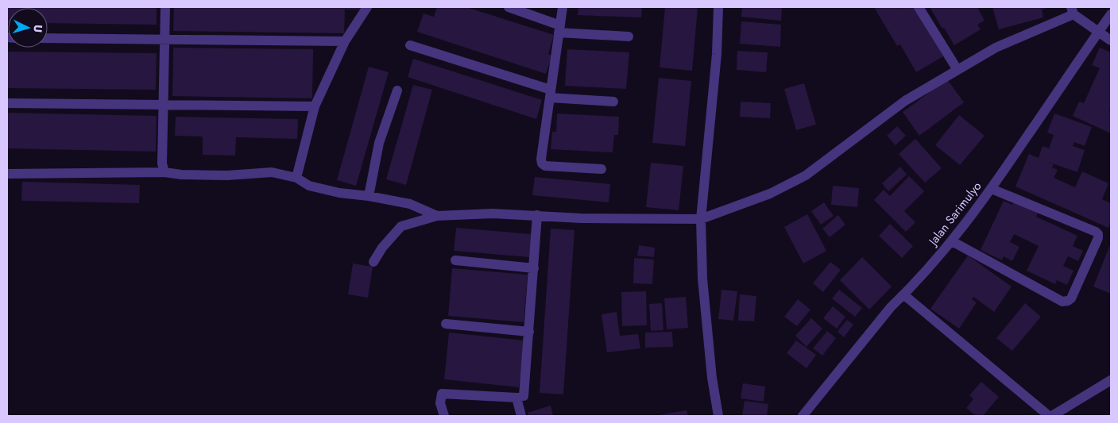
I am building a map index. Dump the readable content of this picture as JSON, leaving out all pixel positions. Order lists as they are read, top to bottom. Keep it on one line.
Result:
{"streets":{"street":["Jalan Sarimulyo"]},"north":"right"}
